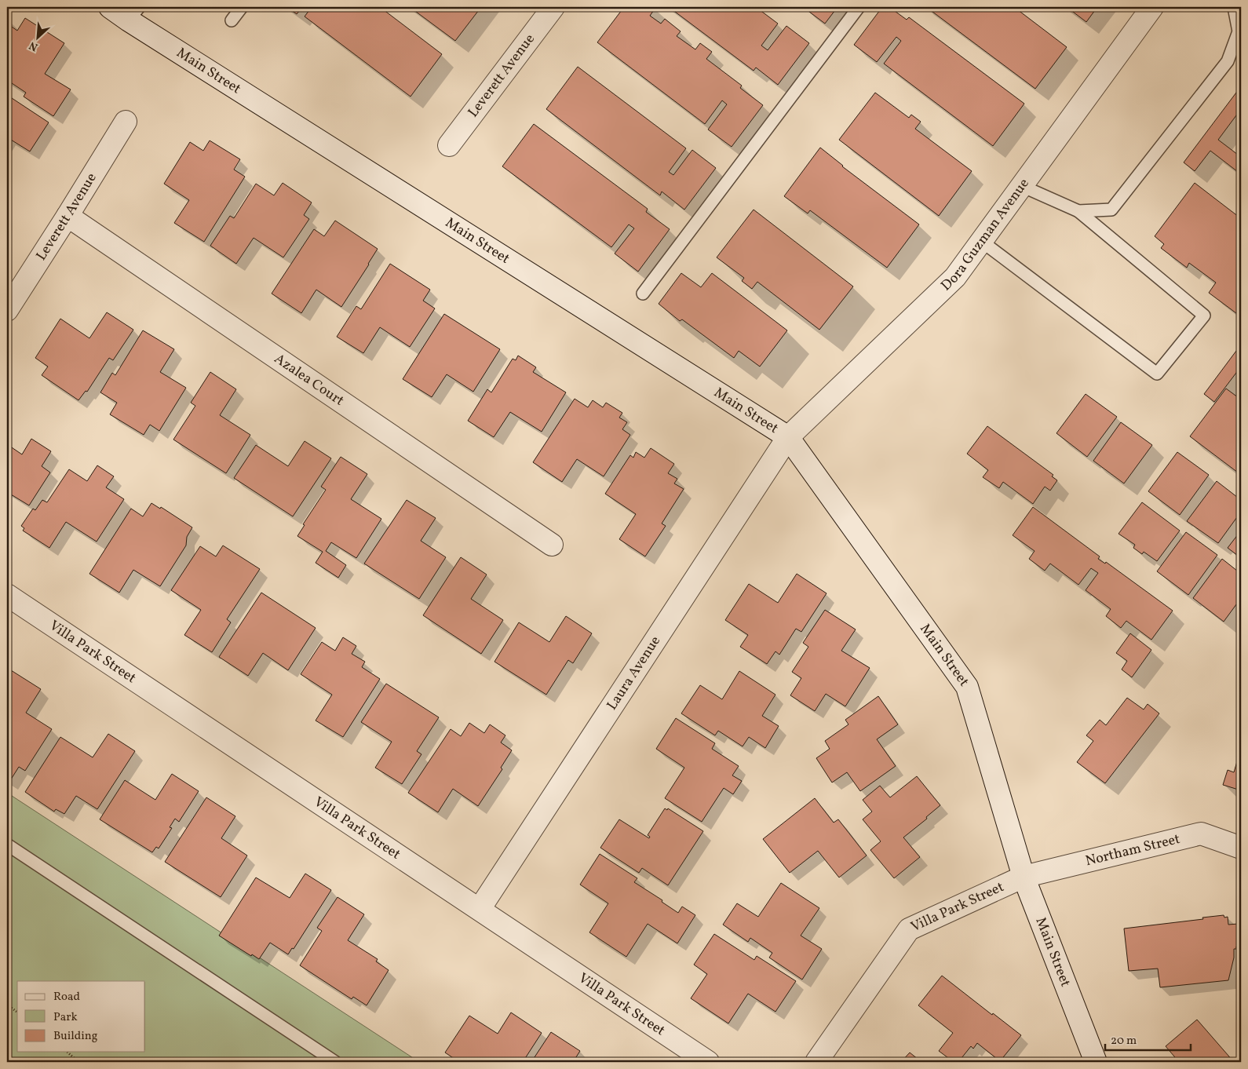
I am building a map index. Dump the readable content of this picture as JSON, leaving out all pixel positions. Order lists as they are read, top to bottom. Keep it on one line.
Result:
{"streets":{"street":["Main Street","Leverett Avenue","Dora Guzman Avenue","Azalea Court","Villa Park Street","Laura Avenue","Northam Street"]},"crossings":[["Main Street","Dora Guzman Avenue"],["Main Street","Villa Park Street"],["Main Street","Laura Avenue"],["Main Street","Northam Street"],["Leverett Avenue","Azalea Court"],["Dora Guzman Avenue","Laura Avenue"],["Villa Park Street","Laura Avenue"],["Villa Park Street","Northam Street"]],"legend":["Road","Park","Building"],"scale_bar":"20 m","north":"bottom left"}
